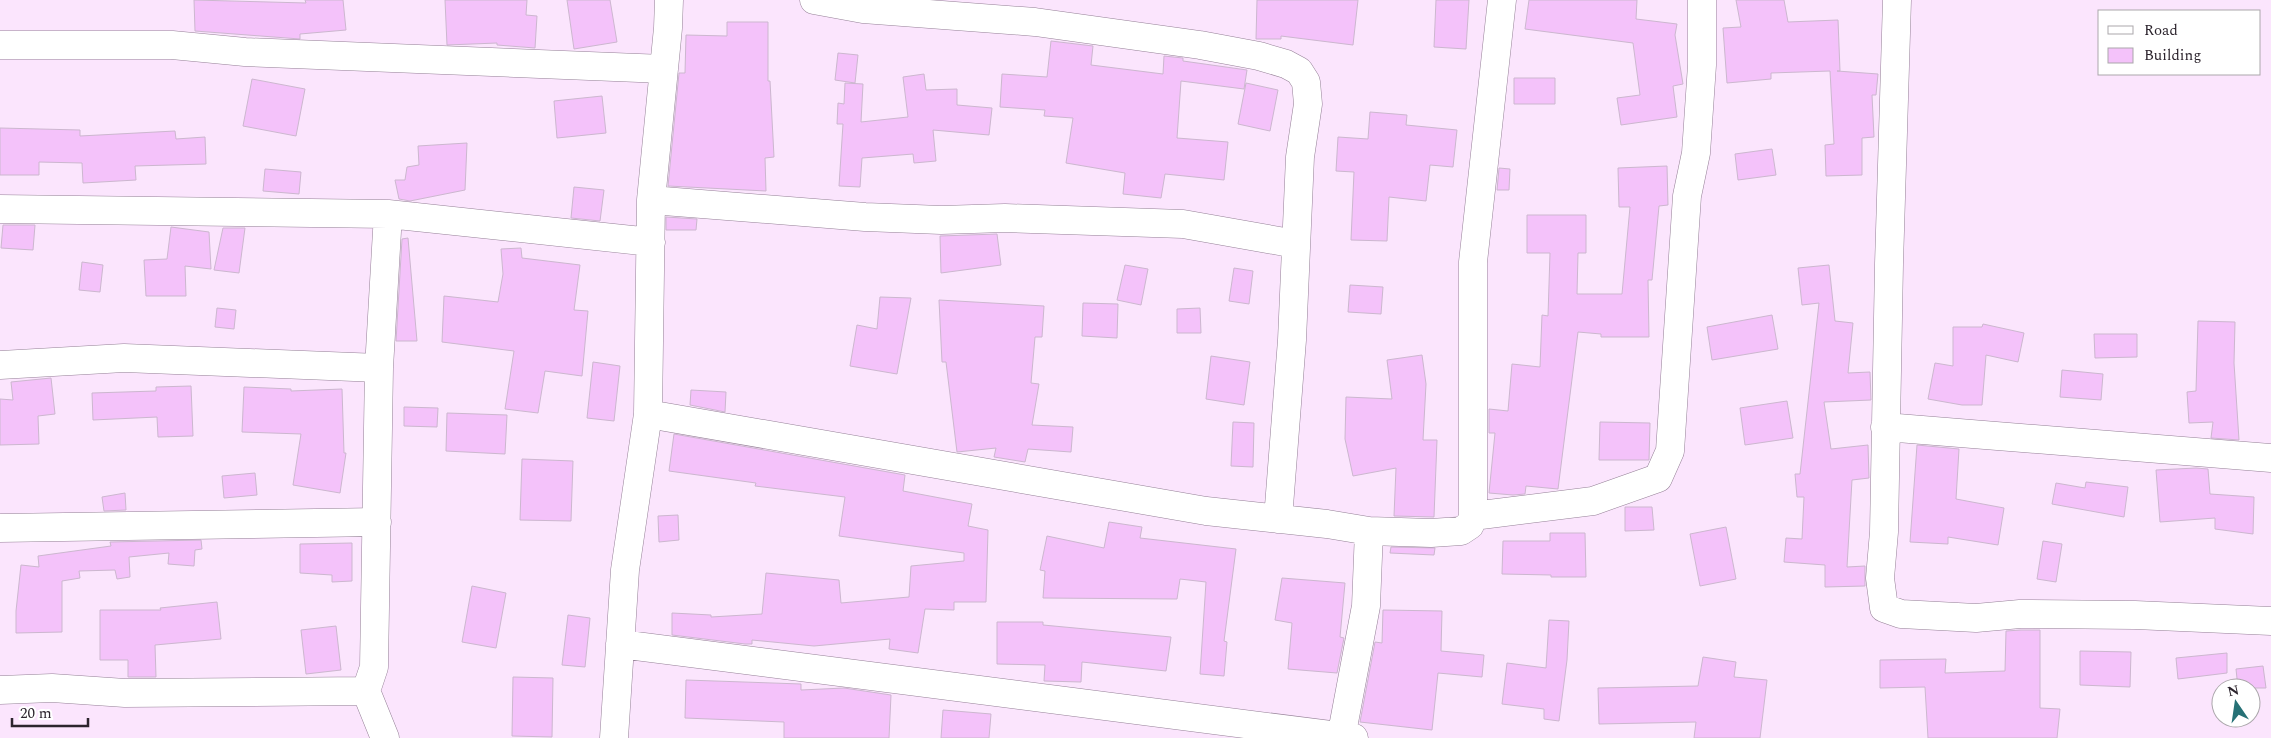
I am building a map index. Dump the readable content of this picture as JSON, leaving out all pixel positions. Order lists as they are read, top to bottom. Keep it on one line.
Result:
{"legend":["Road","Building"],"scale_bar":"20 m","north":"top"}
